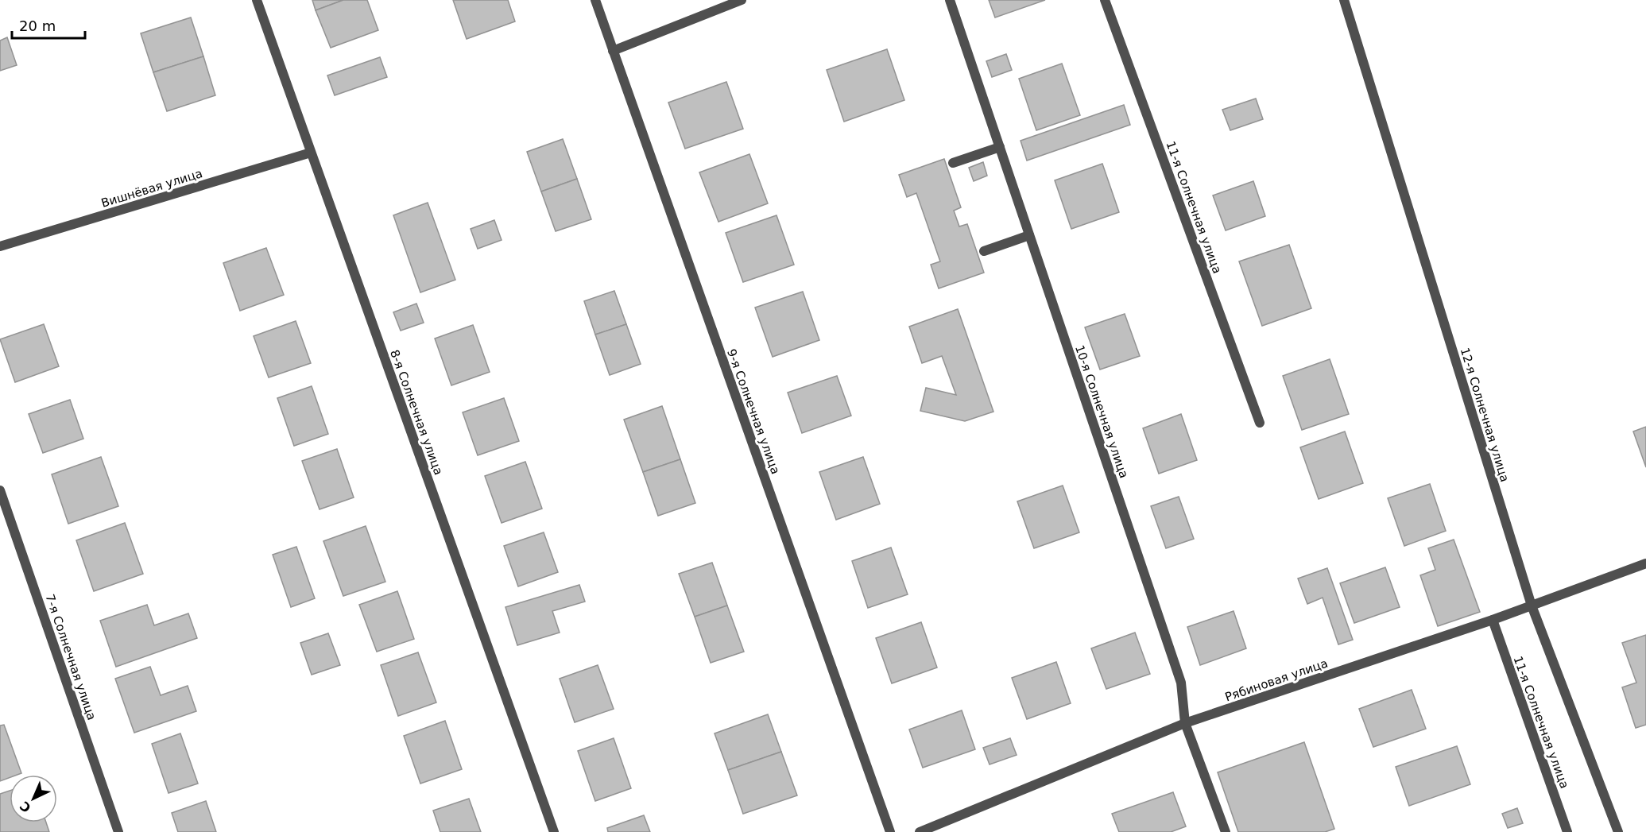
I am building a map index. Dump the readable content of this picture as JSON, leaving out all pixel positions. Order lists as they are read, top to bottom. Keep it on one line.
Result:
{"streets":{"street":["Вишнёвая улица","11-я Солнечная улица","9-я Солнечная улица","10-я Солнечная улица","8-я Солнечная улица","12-я Солнечная улица","7-я Солнечная улица","Рябиновая улица"]},"crossings":[["Вишнёвая улица","8-я Солнечная улица"],["11-я Солнечная улица","Рябиновая улица"],["10-я Солнечная улица","Рябиновая улица"],["12-я Солнечная улица","Рябиновая улица"]],"scale_bar":"20 m","north":"bottom left"}
